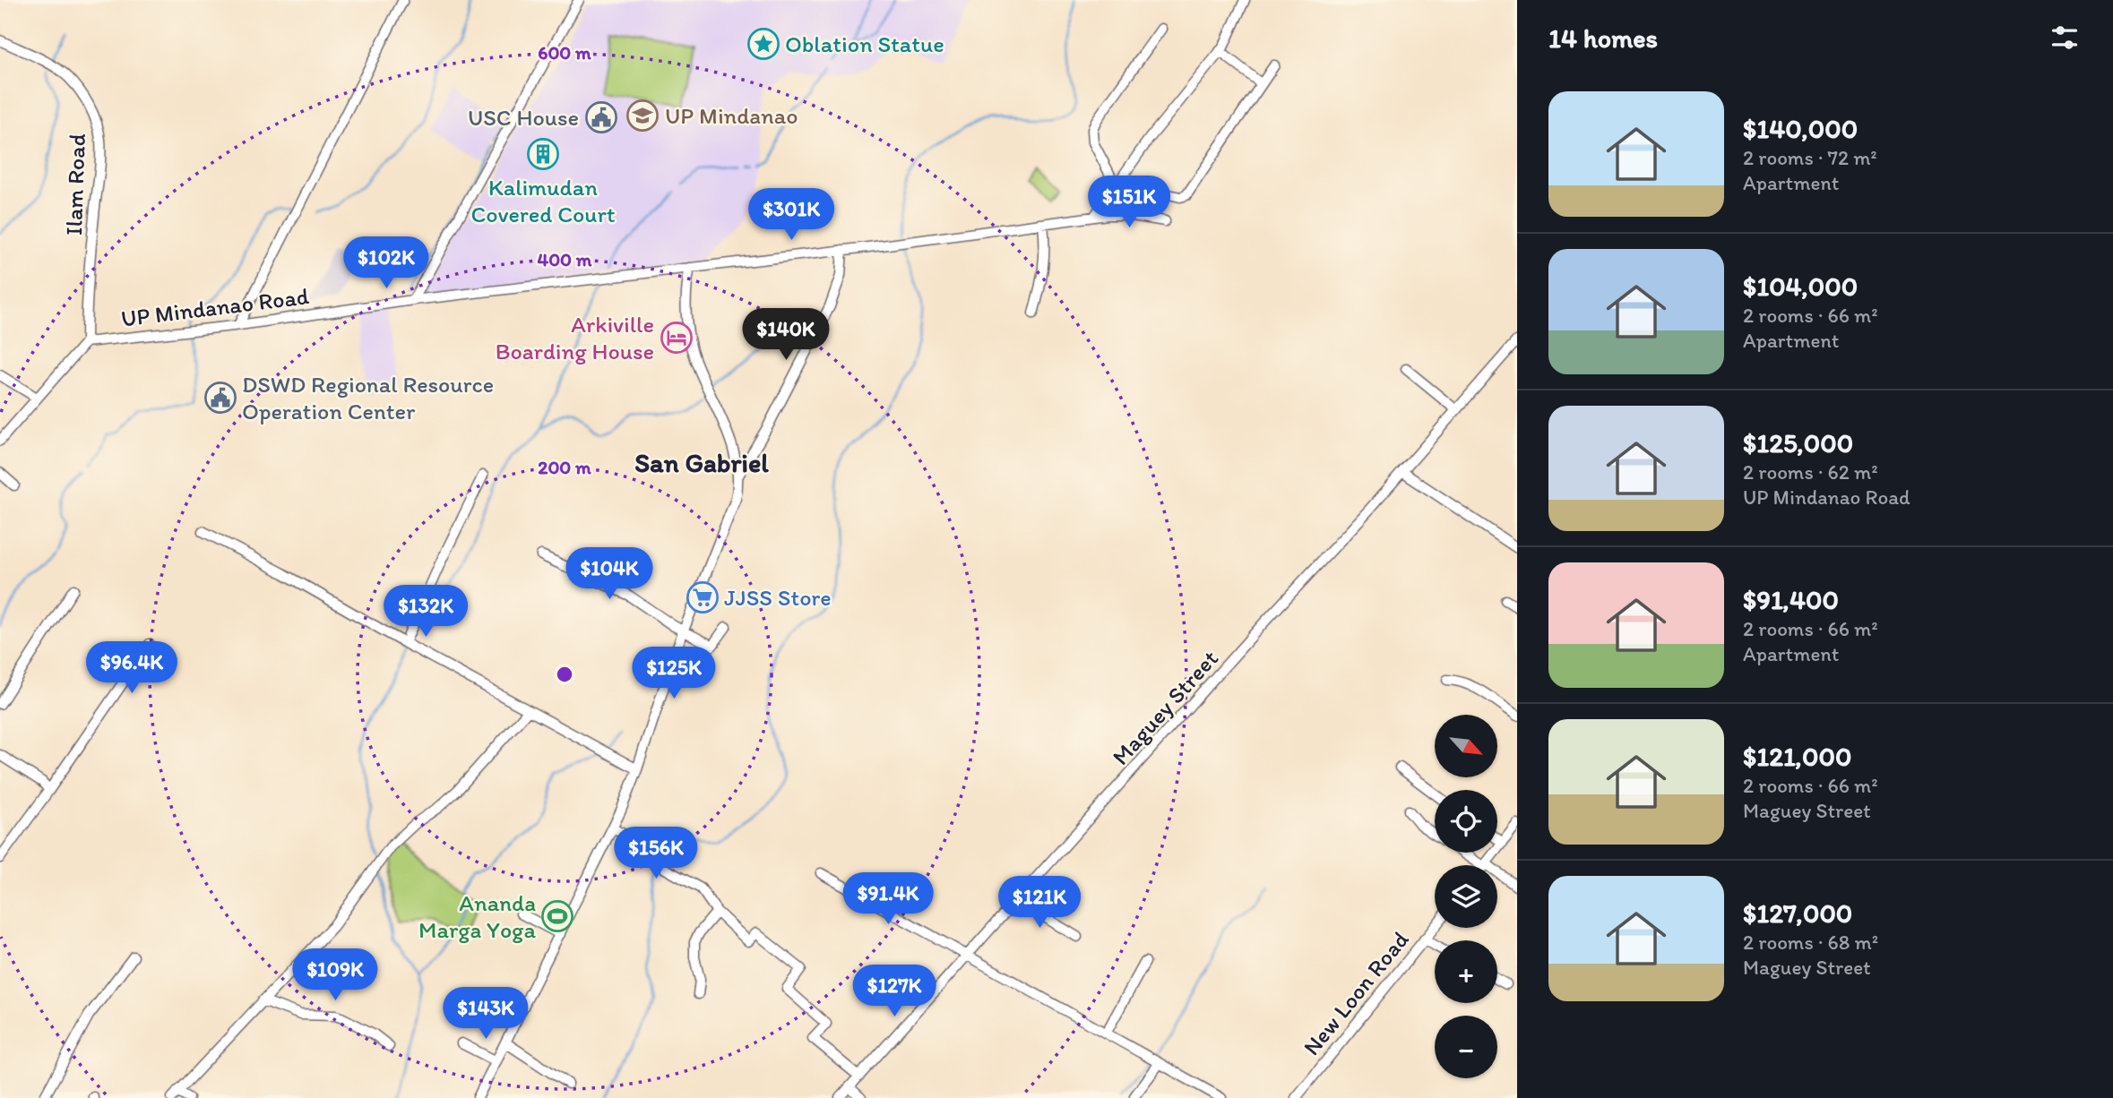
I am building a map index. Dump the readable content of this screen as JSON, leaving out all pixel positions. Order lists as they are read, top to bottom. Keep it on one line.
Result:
{"streets":{"street":["Ilam Road","UP Mindanao Road","Maguey Street","New Loon Road"]},"crossings":[["Ilam Road","UP Mindanao Road"]],"districts":["San Gabriel"],"places":{"place":["Oblation Statue"],"school or university":["UP Mindanao"],"public building":["USC House","DSWD Regional Resource Operation Center"],"building":["Kalimudan Covered Court"],"hotel":["Arkiville Boarding House"],"supermarket":["JJSS Store"],"sports":["Ananda Marga Yoga"]},"north":"bottom right","page":{"heading":"14 homes","list":[{"name":"$140,000","note":"2 rooms · 72 m² · Apartment"},{"name":"$104,000","note":"2 rooms · 66 m² · Apartment"},{"name":"$125,000","note":"2 rooms · 62 m² · UP Mindanao Road"},{"name":"$91,400","note":"2 rooms · 66 m² · Apartment"},{"name":"$121,000","note":"2 rooms · 66 m² · Maguey Street"},{"name":"$127,000","note":"2 rooms · 68 m² · Maguey Street"}],"price":["$151K","$301K","$102K","$140K","$104K","$132K","$96.4K","$125K","$156K","$91.4K","$121K","$109K","$127K","$143K"],"map_buttons":["+","−"]},"rings":["600 m","400 m","200 m"]}
